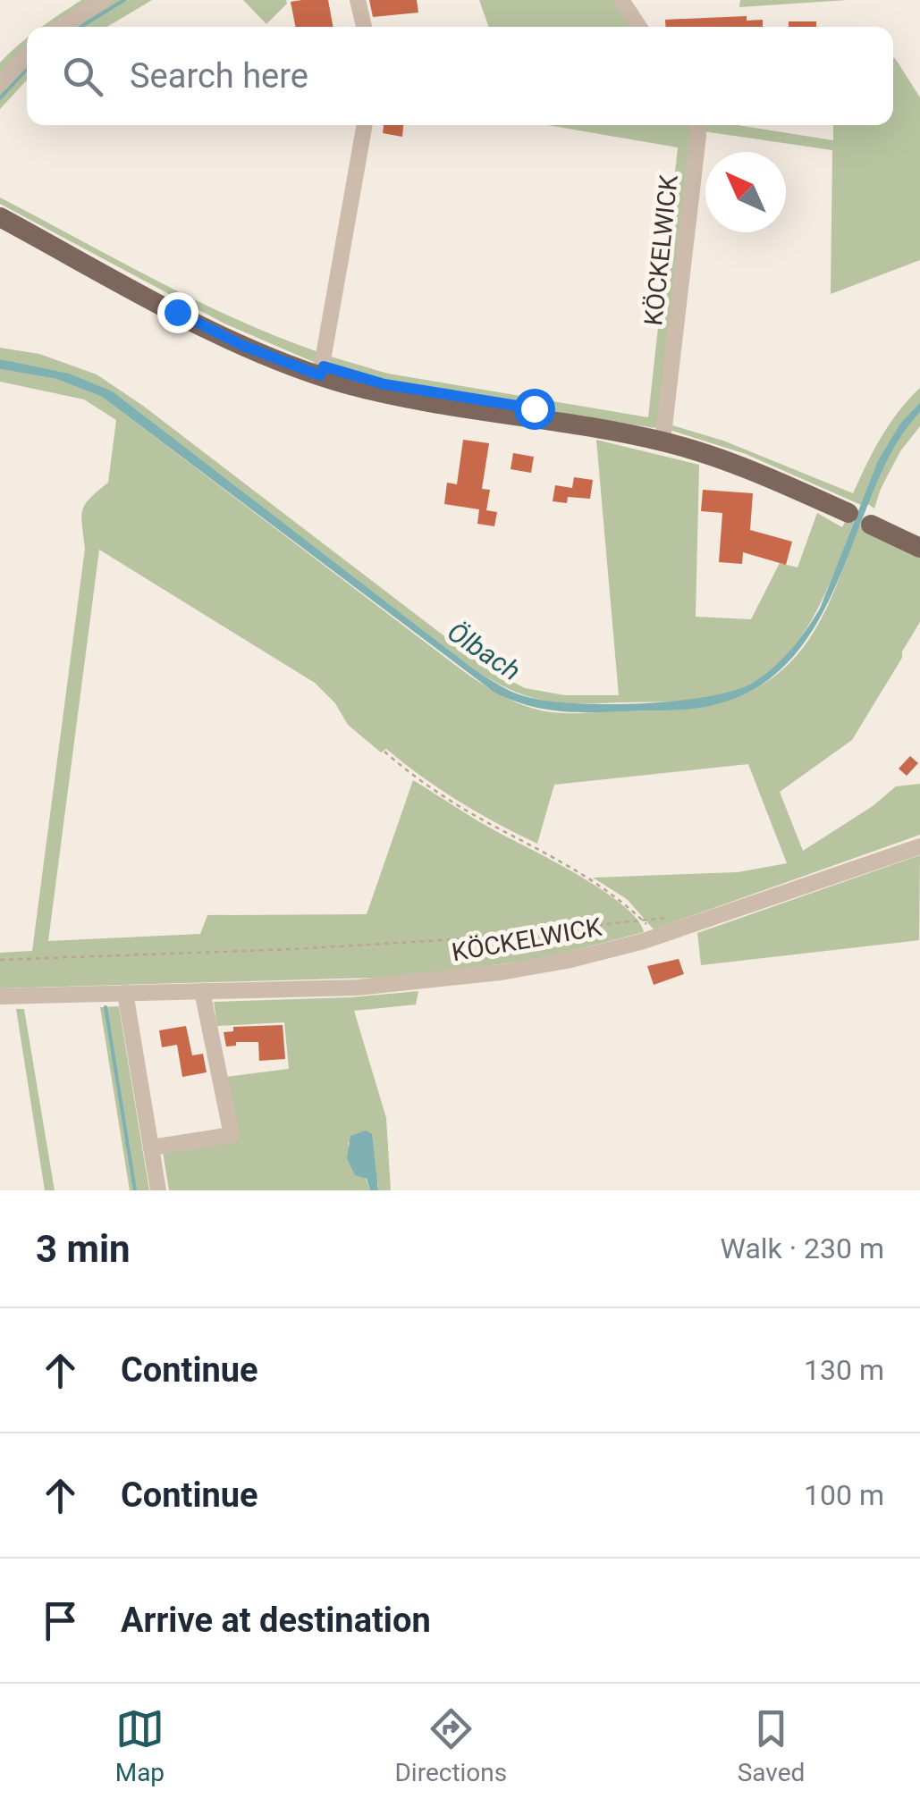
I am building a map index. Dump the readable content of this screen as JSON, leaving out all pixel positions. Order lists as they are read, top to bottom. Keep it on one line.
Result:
{"streets":{"street":["KÖCKELWICK"]},"water":["Ölbach"],"north":"top left","page":{"search":"Search here","heading":["3 min","Walk · 230 m"],"list":[["Continue","130 m"],["Continue","100 m"],"Arrive at destination"],"nav":["Map","Directions","Saved"]}}
